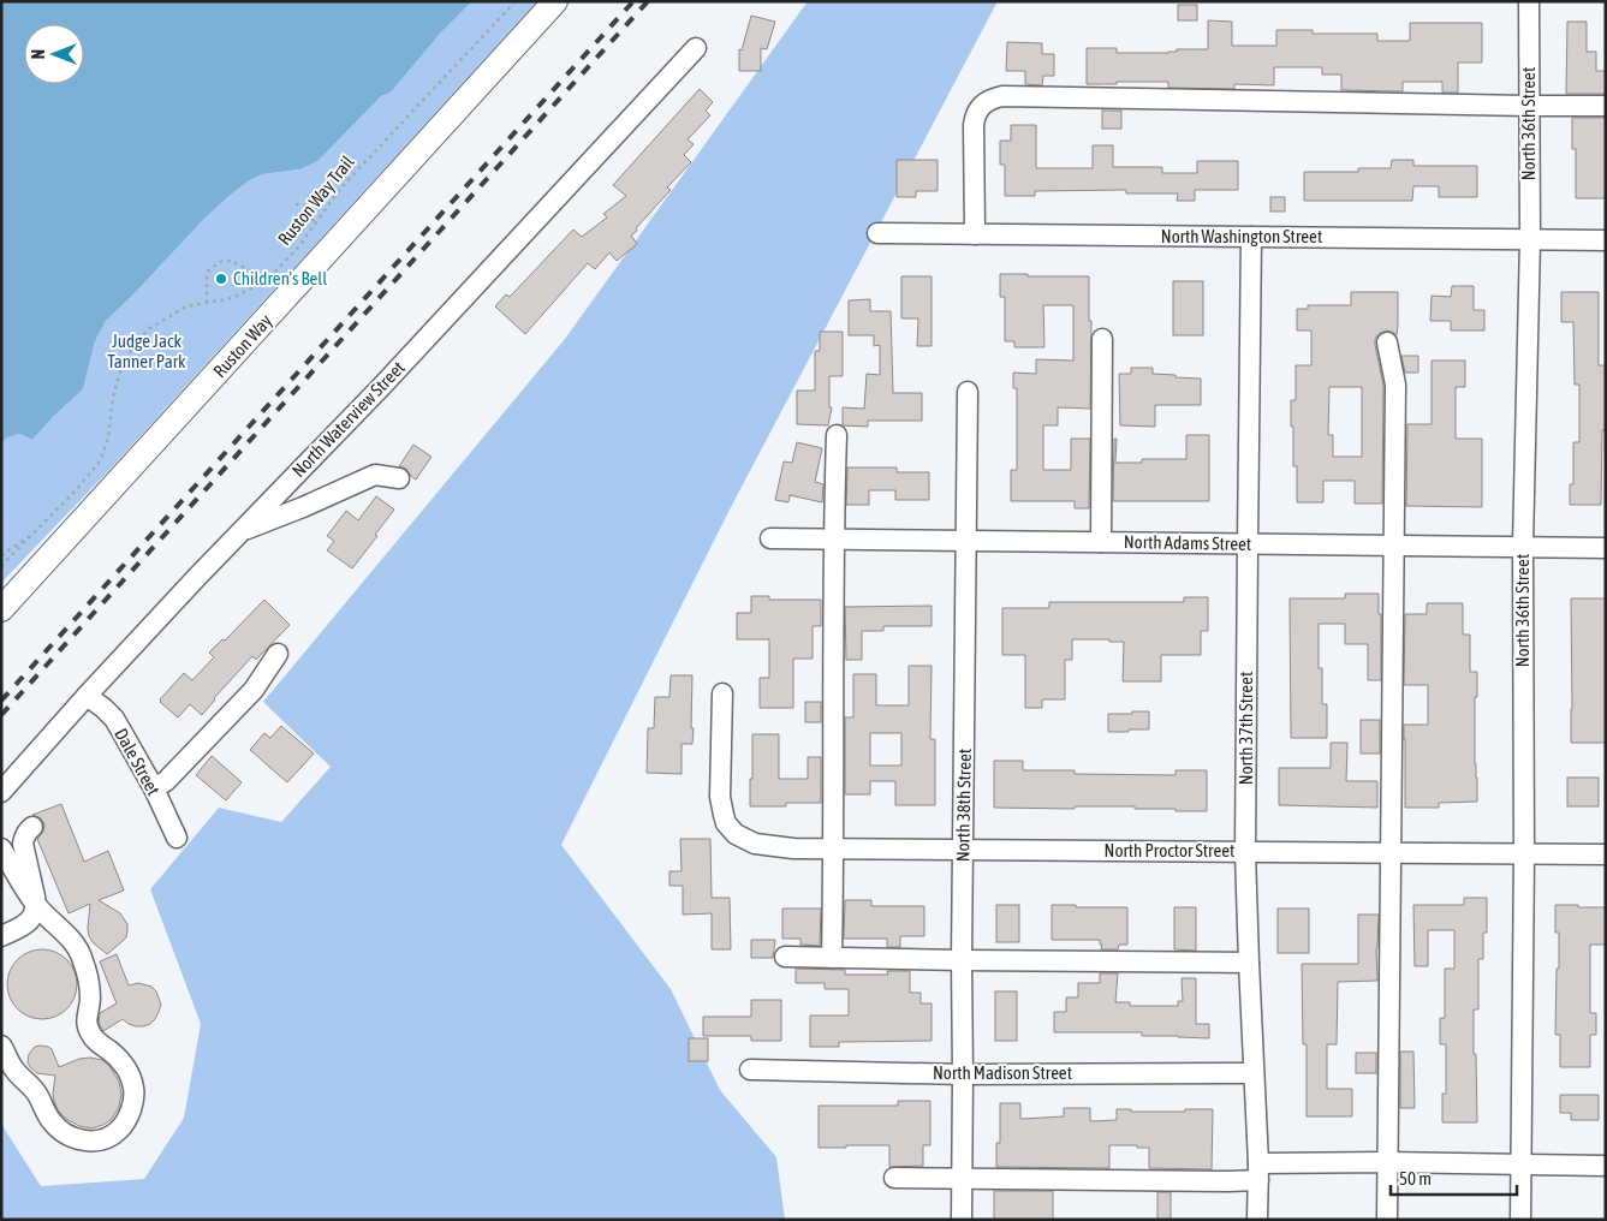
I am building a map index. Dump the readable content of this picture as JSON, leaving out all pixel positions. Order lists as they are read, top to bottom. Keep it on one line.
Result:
{"streets":{"main road":["Ruston Way"],"street":["North 36th Street","North Washington Street","North Waterview Street","North Adams Street","North 37th Street","Dale Street","North 38th Street","North Proctor Street","North Madison Street"],"path":["Ruston Way Trail"]},"crossings":[["North 36th Street","North Washington Street"],["North 36th Street","North Adams Street"],["North 36th Street","North Proctor Street"],["North Washington Street","North 37th Street"],["North Waterview Street","Dale Street"],["North Adams Street","North 37th Street"],["North Adams Street","North 38th Street"],["North 37th Street","North Proctor Street"],["North 37th Street","North Madison Street"],["North 38th Street","North Proctor Street"],["North 38th Street","North Madison Street"]],"parks":["Judge Jack Tanner Park"],"places":["Children's Bell"],"scale_bar":"50 m","north":"left"}
